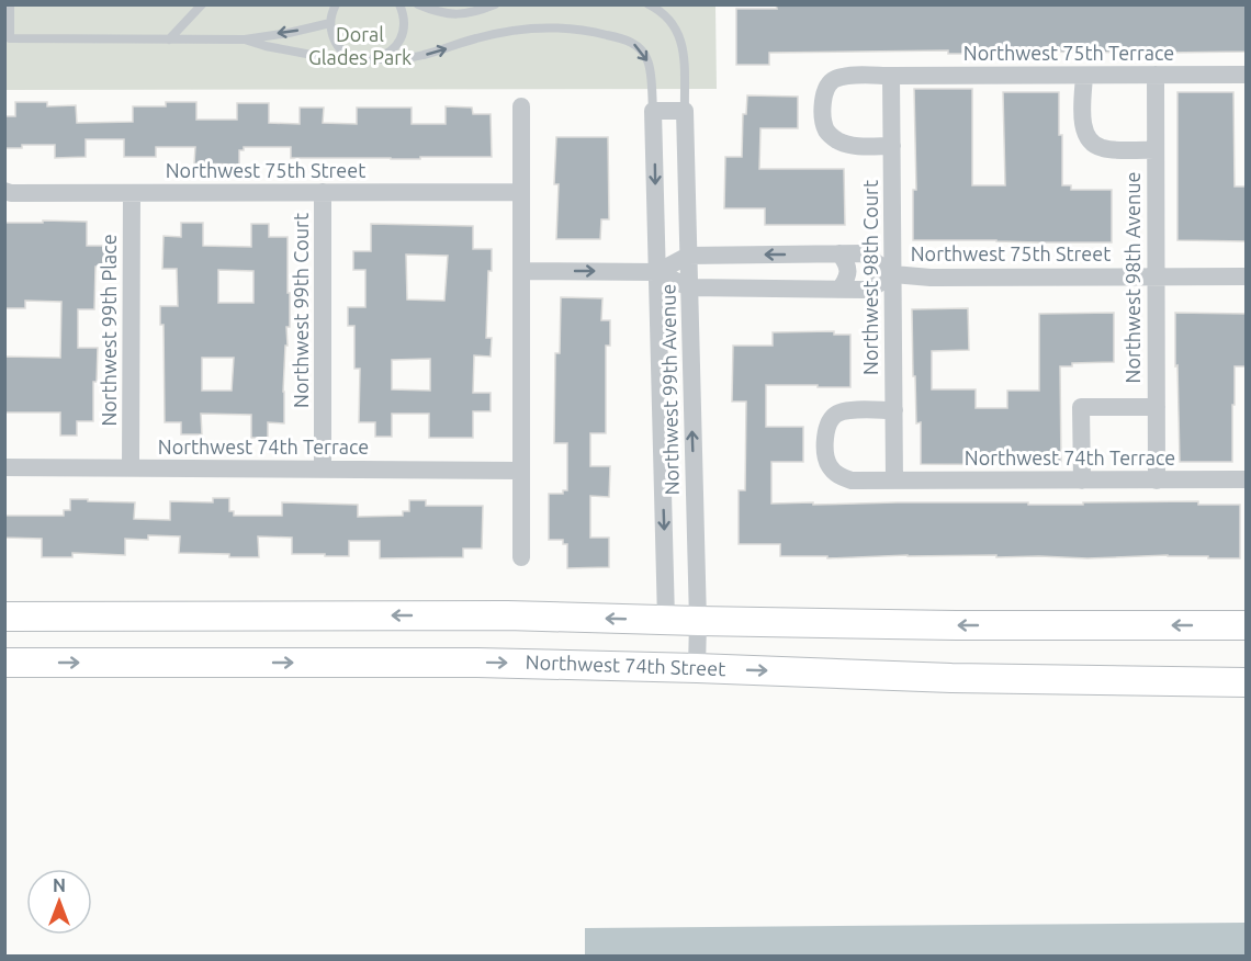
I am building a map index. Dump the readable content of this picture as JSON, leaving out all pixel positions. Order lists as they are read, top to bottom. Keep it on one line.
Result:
{"streets":{"main road":["Northwest 74th Street"],"street":["Northwest 75th Terrace","Northwest 75th Street","Northwest 98th Court","Northwest 98th Avenue","Northwest 99th Court","Northwest 99th Place","Northwest 99th Avenue","Northwest 74th Terrace"]},"crossings":[["Northwest 75th Terrace","Northwest 98th Court"],["Northwest 75th Terrace","Northwest 98th Avenue"],["Northwest 75th Street","Northwest 98th Court"],["Northwest 75th Street","Northwest 98th Avenue"],["Northwest 75th Street","Northwest 99th Court"],["Northwest 75th Street","Northwest 99th Place"],["Northwest 75th Street","Northwest 99th Avenue"],["Northwest 98th Court","Northwest 74th Terrace"],["Northwest 98th Avenue","Northwest 74th Terrace"],["Northwest 99th Court","Northwest 74th Terrace"],["Northwest 99th Place","Northwest 74th Terrace"],["Northwest 99th Avenue","Northwest 74th Street"]],"parks":["Doral Glades Park"],"north":"top"}
